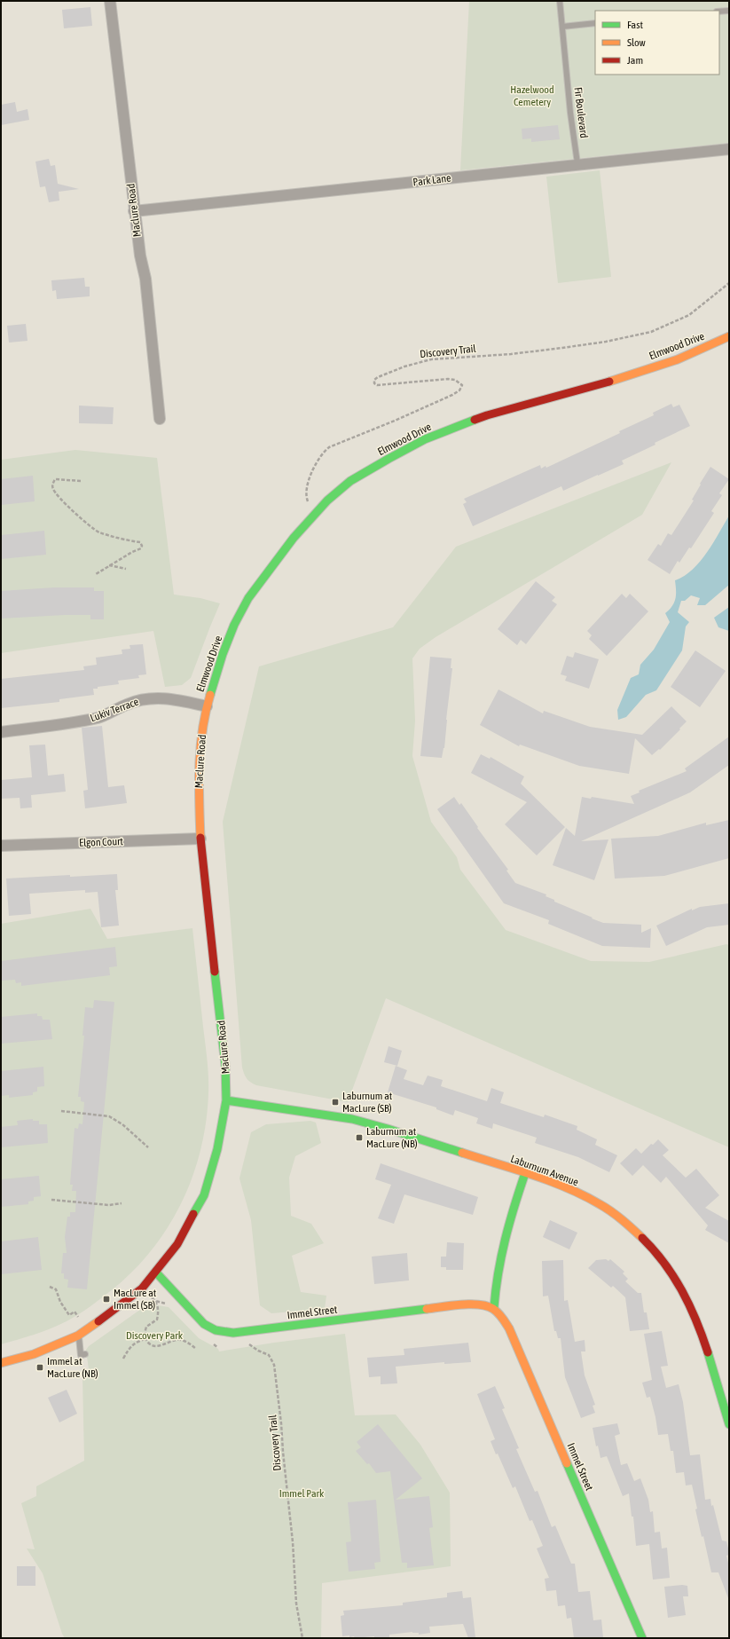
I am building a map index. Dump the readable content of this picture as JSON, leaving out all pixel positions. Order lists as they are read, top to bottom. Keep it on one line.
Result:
{"streets":{"street":["Park Lane","Maclure Road","Elmwood Drive","Lukiv Terrace","Elgon Court","Laburnum Avenue","Immel Street"],"lane":["Fir Boulevard"],"path":["Discovery Trail"]},"crossings":[["Fir Boulevard","Park Lane"],["Park Lane","Maclure Road"],["Maclure Road","Elmwood Drive"],["Maclure Road","Lukiv Terrace"],["Maclure Road","Elgon Court"],["Maclure Road","Laburnum Avenue"],["Maclure Road","Immel Street"],["Elmwood Drive","Lukiv Terrace"]],"parks":["Hazelwood Cemetery","Discovery Park","Immel Park"],"places":{"transit":["Laburnum at MacLure (SB)","Laburnum at MacLure (NB)","MacLure at Immel (SB)","Immel at MacLure (NB)"]},"legend":["Fast","Slow","Jam"]}
